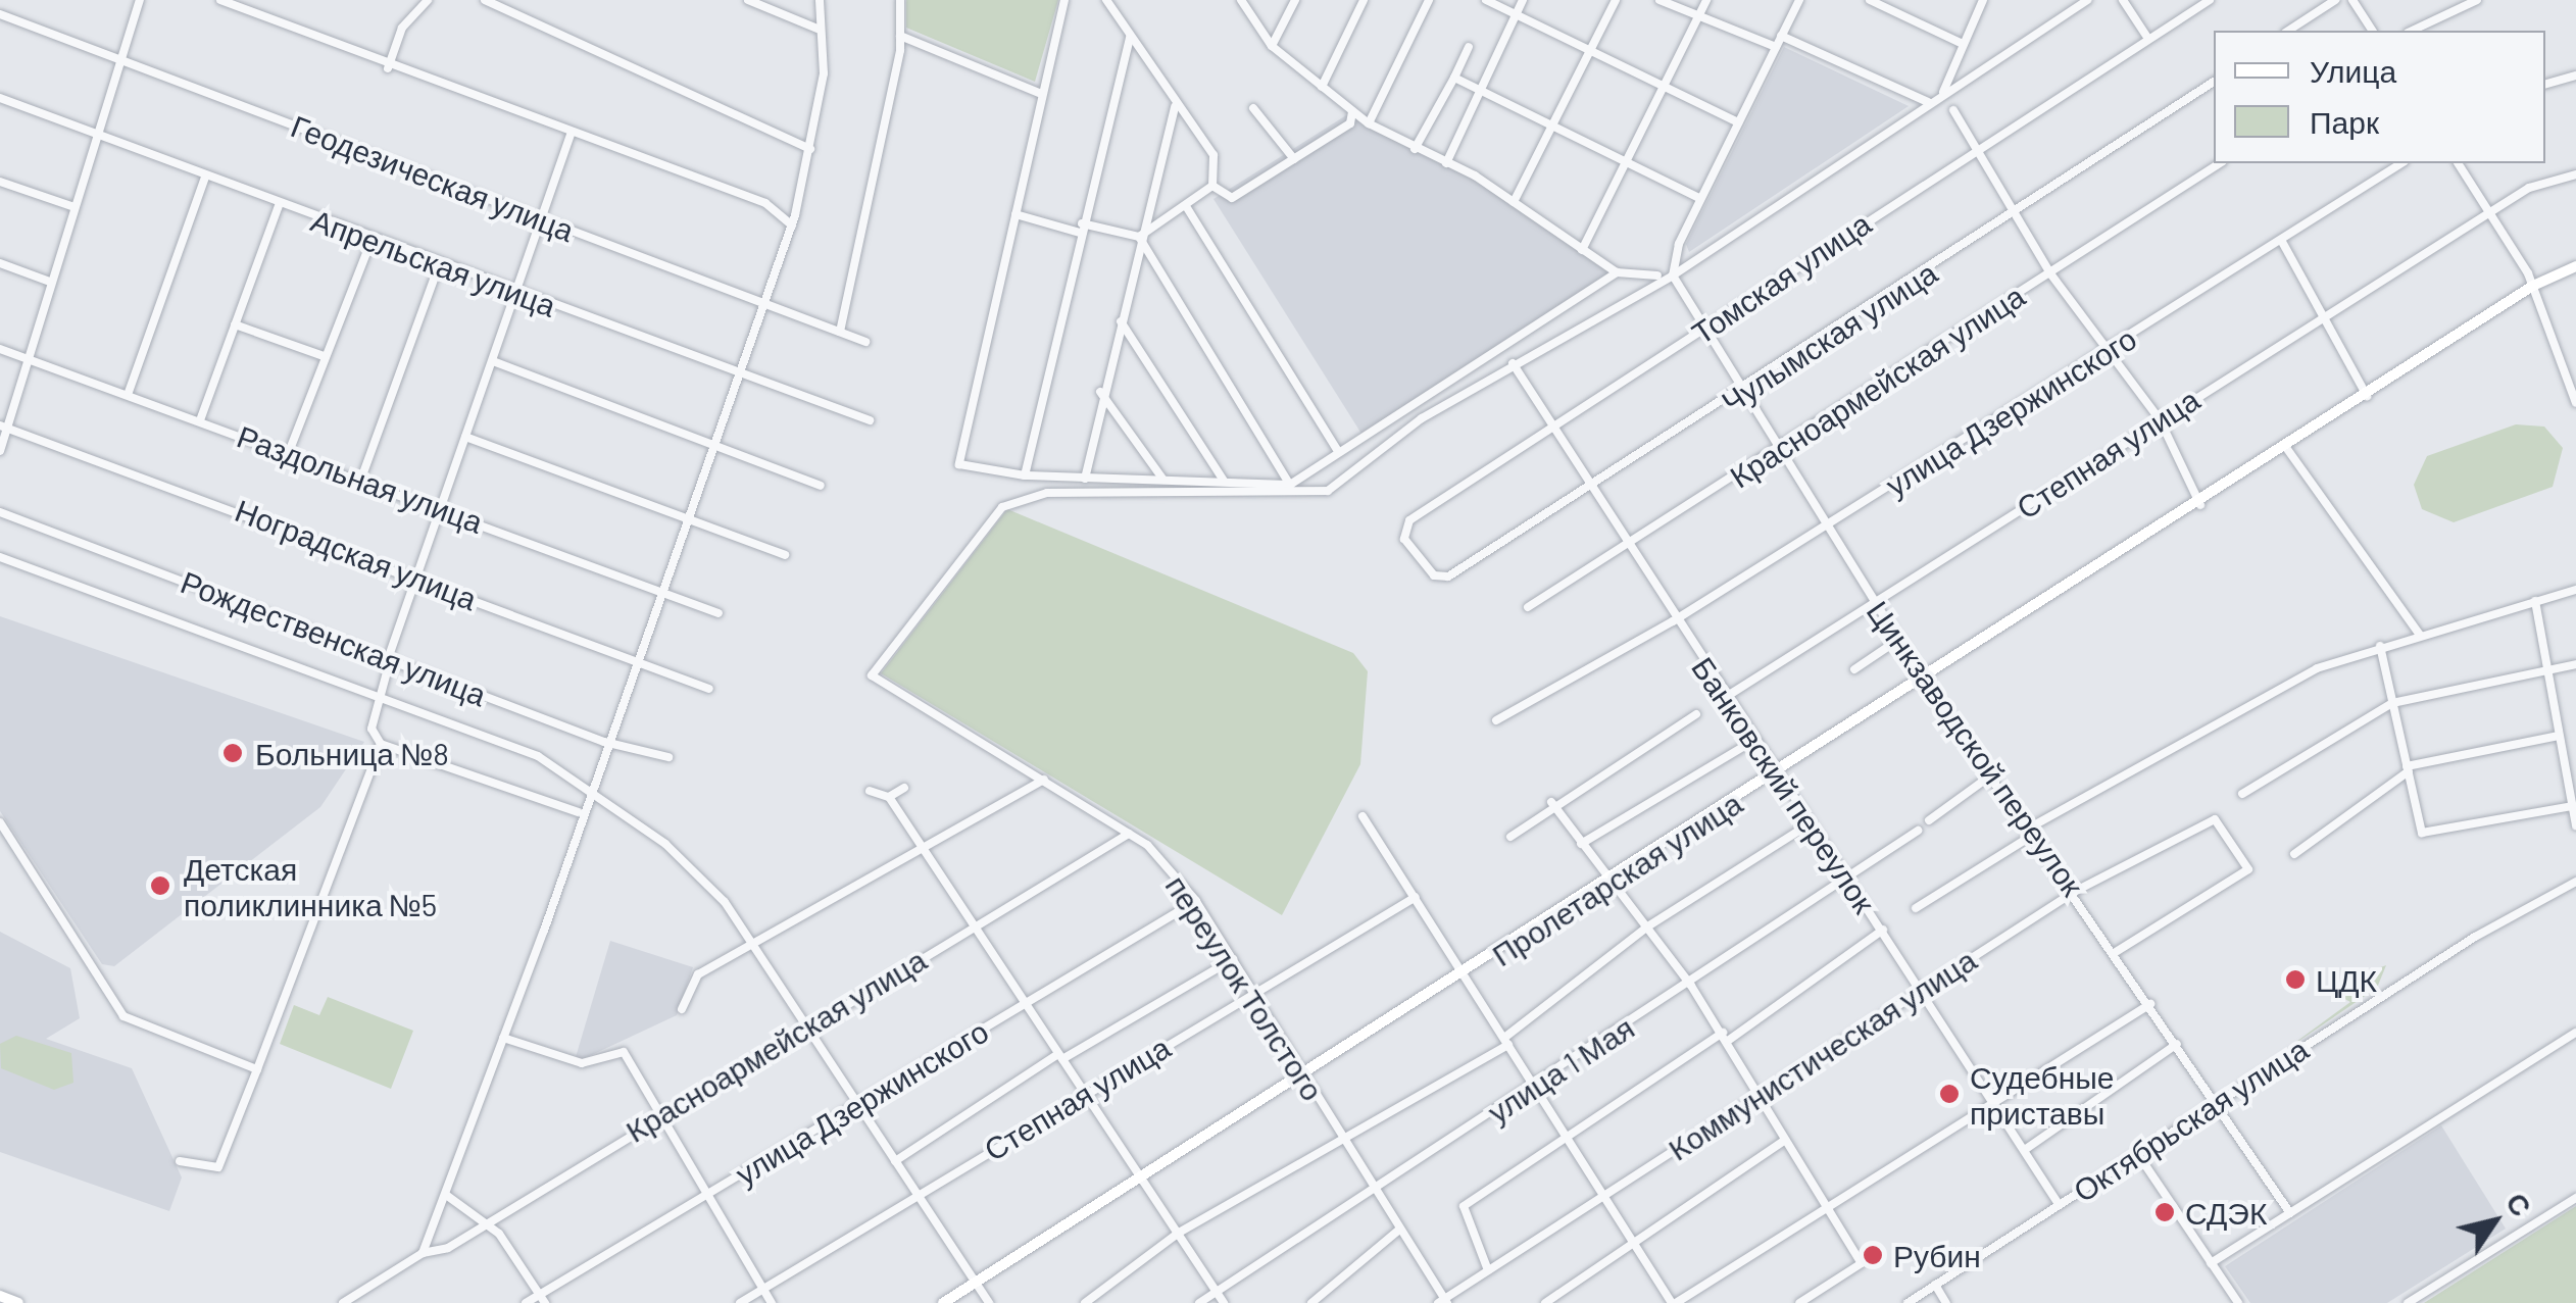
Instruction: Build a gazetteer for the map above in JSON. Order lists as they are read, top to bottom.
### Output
{
  "streets": {
    "main road": ["Пролетарская улица"],
    "street": [
      "Геодезическая улица",
      "Апрельская улица",
      "Томская улица",
      "Чулымская улица",
      "Красноармейская улица",
      "улица Дзержинского",
      "Степная улица",
      "Раздольная улица",
      "Ноградская улица",
      "Рождественская улица",
      "Цинкзаводской переулок",
      "Банковский переулок",
      "переулок Толстого",
      "Коммунистическая улица",
      "улица 1 Мая",
      "Октябрьская улица"
    ]
  },
  "crossings": [
    ["Томская улица", "Чулымская улица"],
    ["Томская улица", "Цинкзаводской переулок"],
    ["Томская улица", "Банковский переулок"],
    ["Чулымская улица", "Цинкзаводской переулок"],
    ["Чулымская улица", "Банковский переулок"],
    ["Красноармейская улица", "Цинкзаводской переулок"],
    ["Красноармейская улица", "Банковский переулок"],
    ["Красноармейская улица", "переулок Толстого"],
    ["улица Дзержинского", "Цинкзаводской переулок"],
    ["улица Дзержинского", "Банковский переулок"],
    ["улица Дзержинского", "переулок Толстого"],
    ["Степная улица", "Цинкзаводской переулок"],
    ["Степная улица", "Банковский переулок"],
    ["Степная улица", "переулок Толстого"],
    ["Цинкзаводской переулок", "Пролетарская улица"],
    ["Цинкзаводской переулок", "Коммунистическая улица"],
    ["Цинкзаводской переулок", "Октябрьская улица"],
    ["Банковский переулок", "Пролетарская улица"],
    ["Банковский переулок", "переулок Толстого"],
    ["Банковский переулок", "Коммунистическая улица"],
    ["Банковский переулок", "улица 1 Мая"],
    ["Банковский переулок", "Октябрьская улица"],
    ["Пролетарская улица", "переулок Толстого"],
    ["переулок Толстого", "Коммунистическая улица"],
    ["переулок Толстого", "улица 1 Мая"]
  ],
  "places": [
    "Больница №8",
    "Детская поликлинника №5",
    "ЦДК",
    "Судебные приставы",
    "СДЭК",
    "Рубин"
  ],
  "legend": ["Улица", "Парк"],
  "north": "top right"
}
